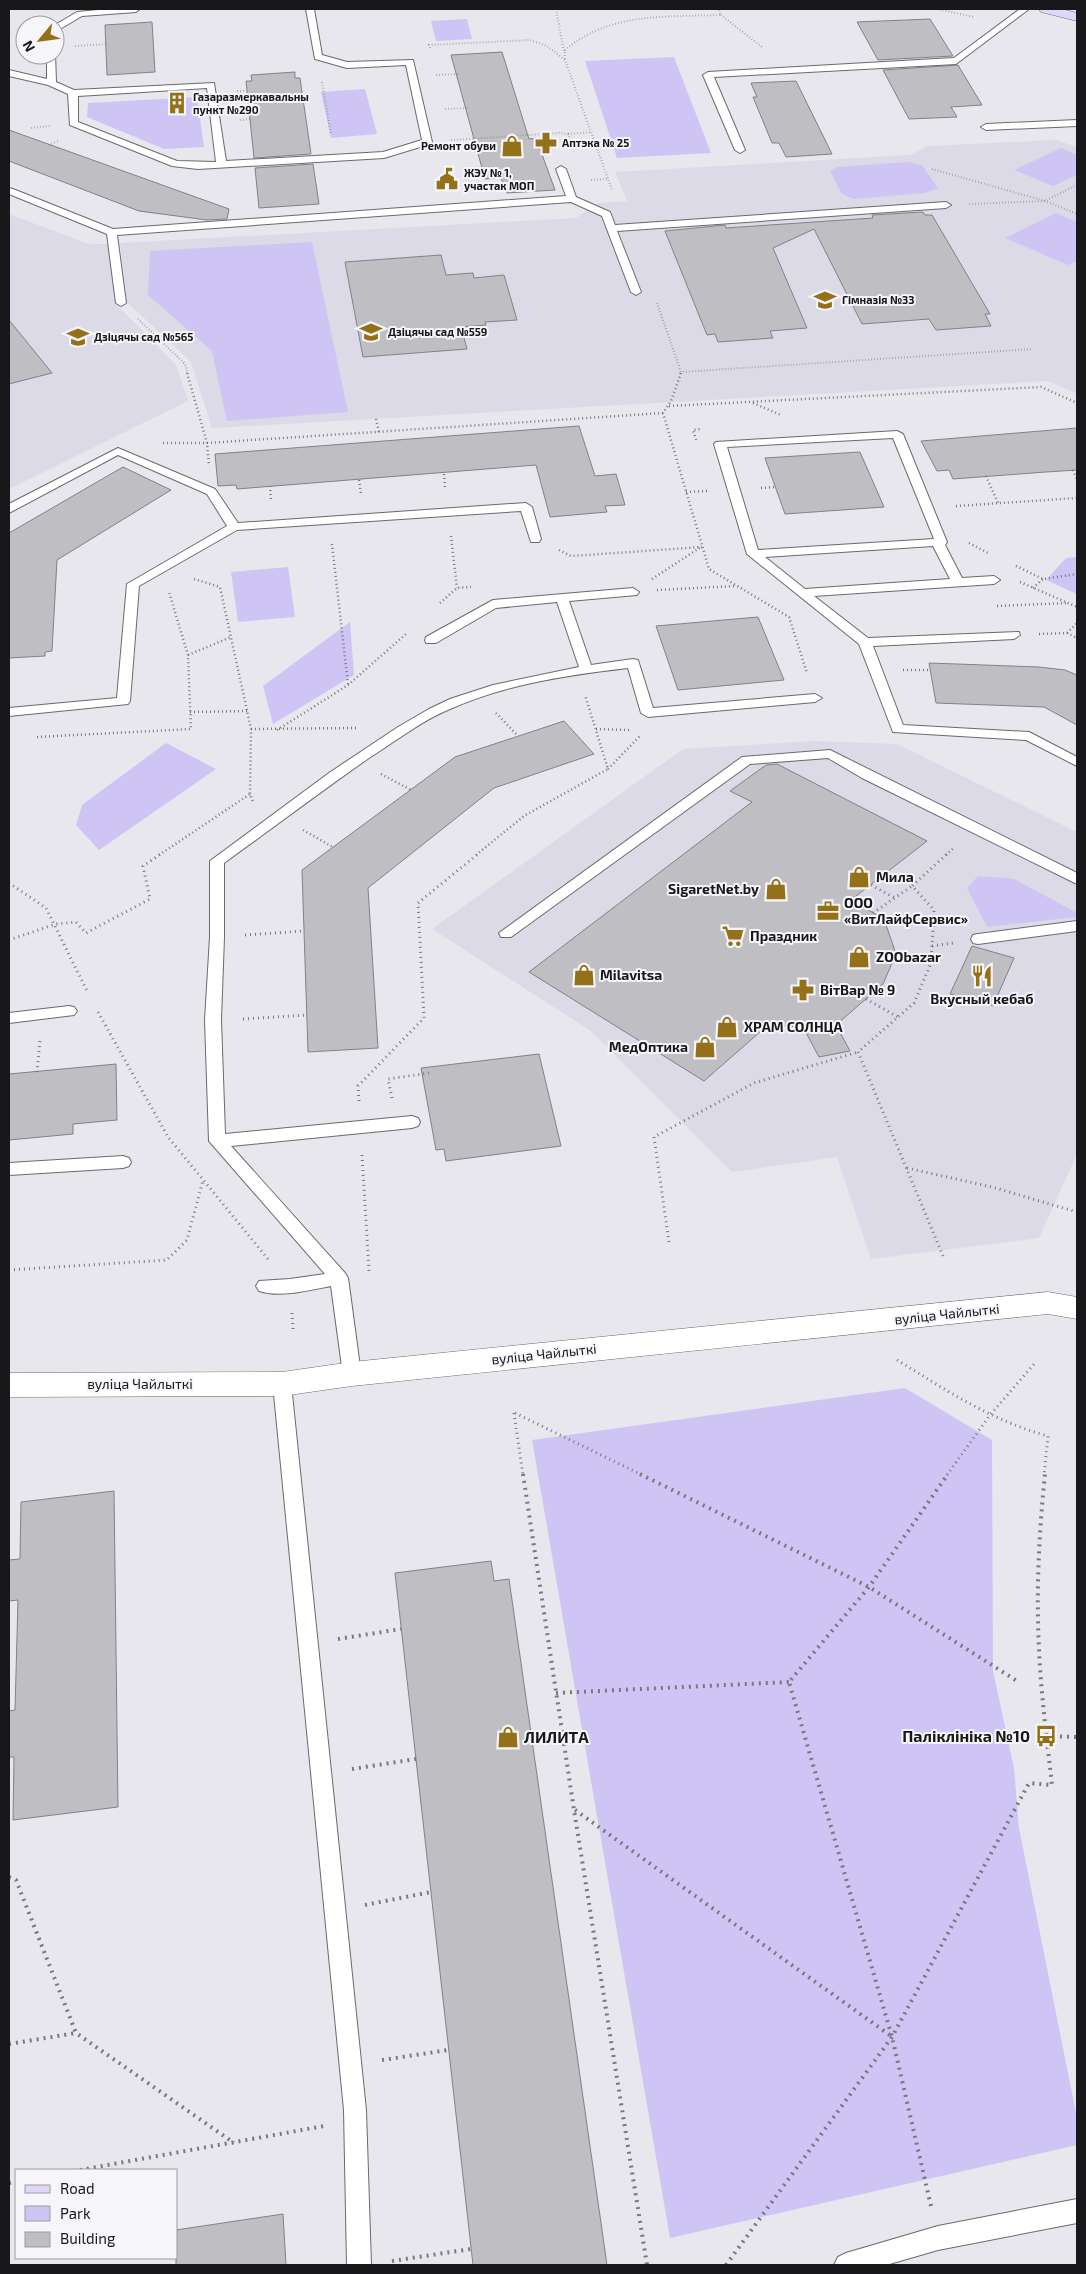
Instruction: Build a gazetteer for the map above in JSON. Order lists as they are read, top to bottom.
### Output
{
  "streets": {
    "street": ["вуліца Чайлыткі"]
  },
  "places": {
    "building": ["Газаразмеркавальны пункт №290"],
    "pharmacy": ["Аптэка № 25", "ВітВар № 9"],
    "shop": [
      "Ремонт обуви",
      "Мила",
      "SigaretNet.by",
      "ZOObazar",
      "Milavitsa",
      "ХРАМ СОЛНЦА",
      "МедОптика",
      "ЛИЛИТА"
    ],
    "public building": ["ЖЭУ № 1, участак МОП"],
    "school or university": ["Гімназія №33", "Дзіцячы сад №559", "Дзіцячы сад №565"],
    "office": ["ООО «ВитЛайфСервис»"],
    "supermarket": ["Праздник"],
    "restaurant": ["Вкусный кебаб"],
    "bus stop": ["Паліклініка №10"]
  },
  "legend": ["Road", "Park", "Building"],
  "north": "bottom left"
}
